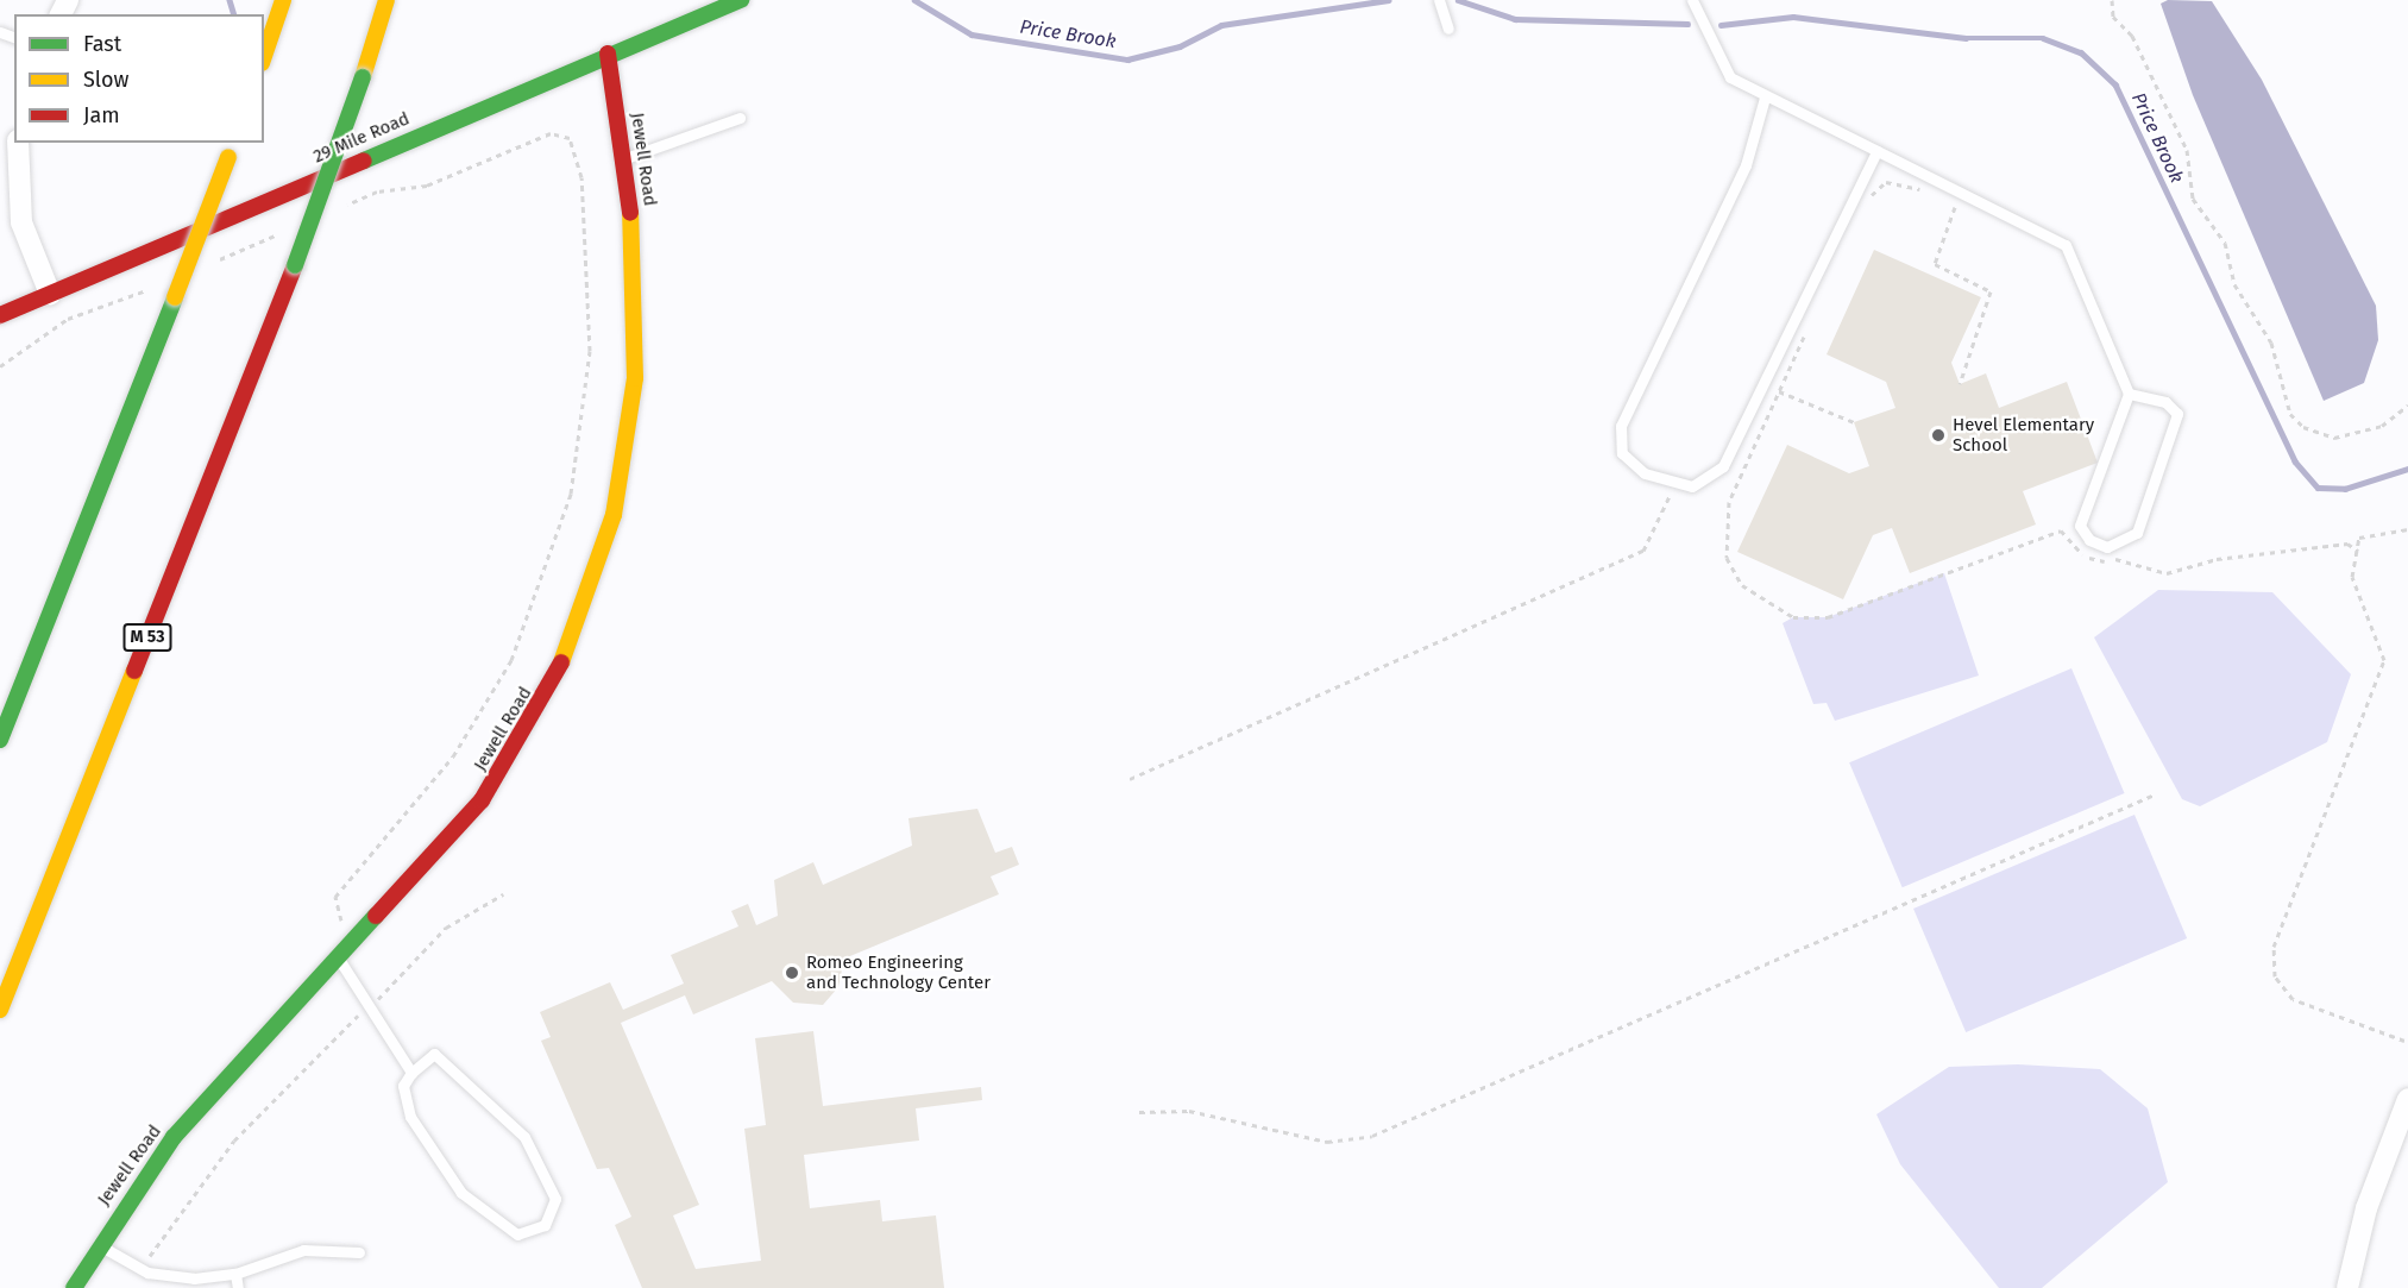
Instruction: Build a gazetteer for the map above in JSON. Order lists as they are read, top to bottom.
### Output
{
  "streets": {
    "main road": ["29 Mile Road", "Jewell Road", "M 53"]
  },
  "crossings": [
    ["29 Mile Road", "Jewell Road"]
  ],
  "water": ["Price Brook"],
  "places": ["Hevel Elementary School", "Romeo Engineering and Technology Center"],
  "legend": ["Fast", "Slow", "Jam"]
}
